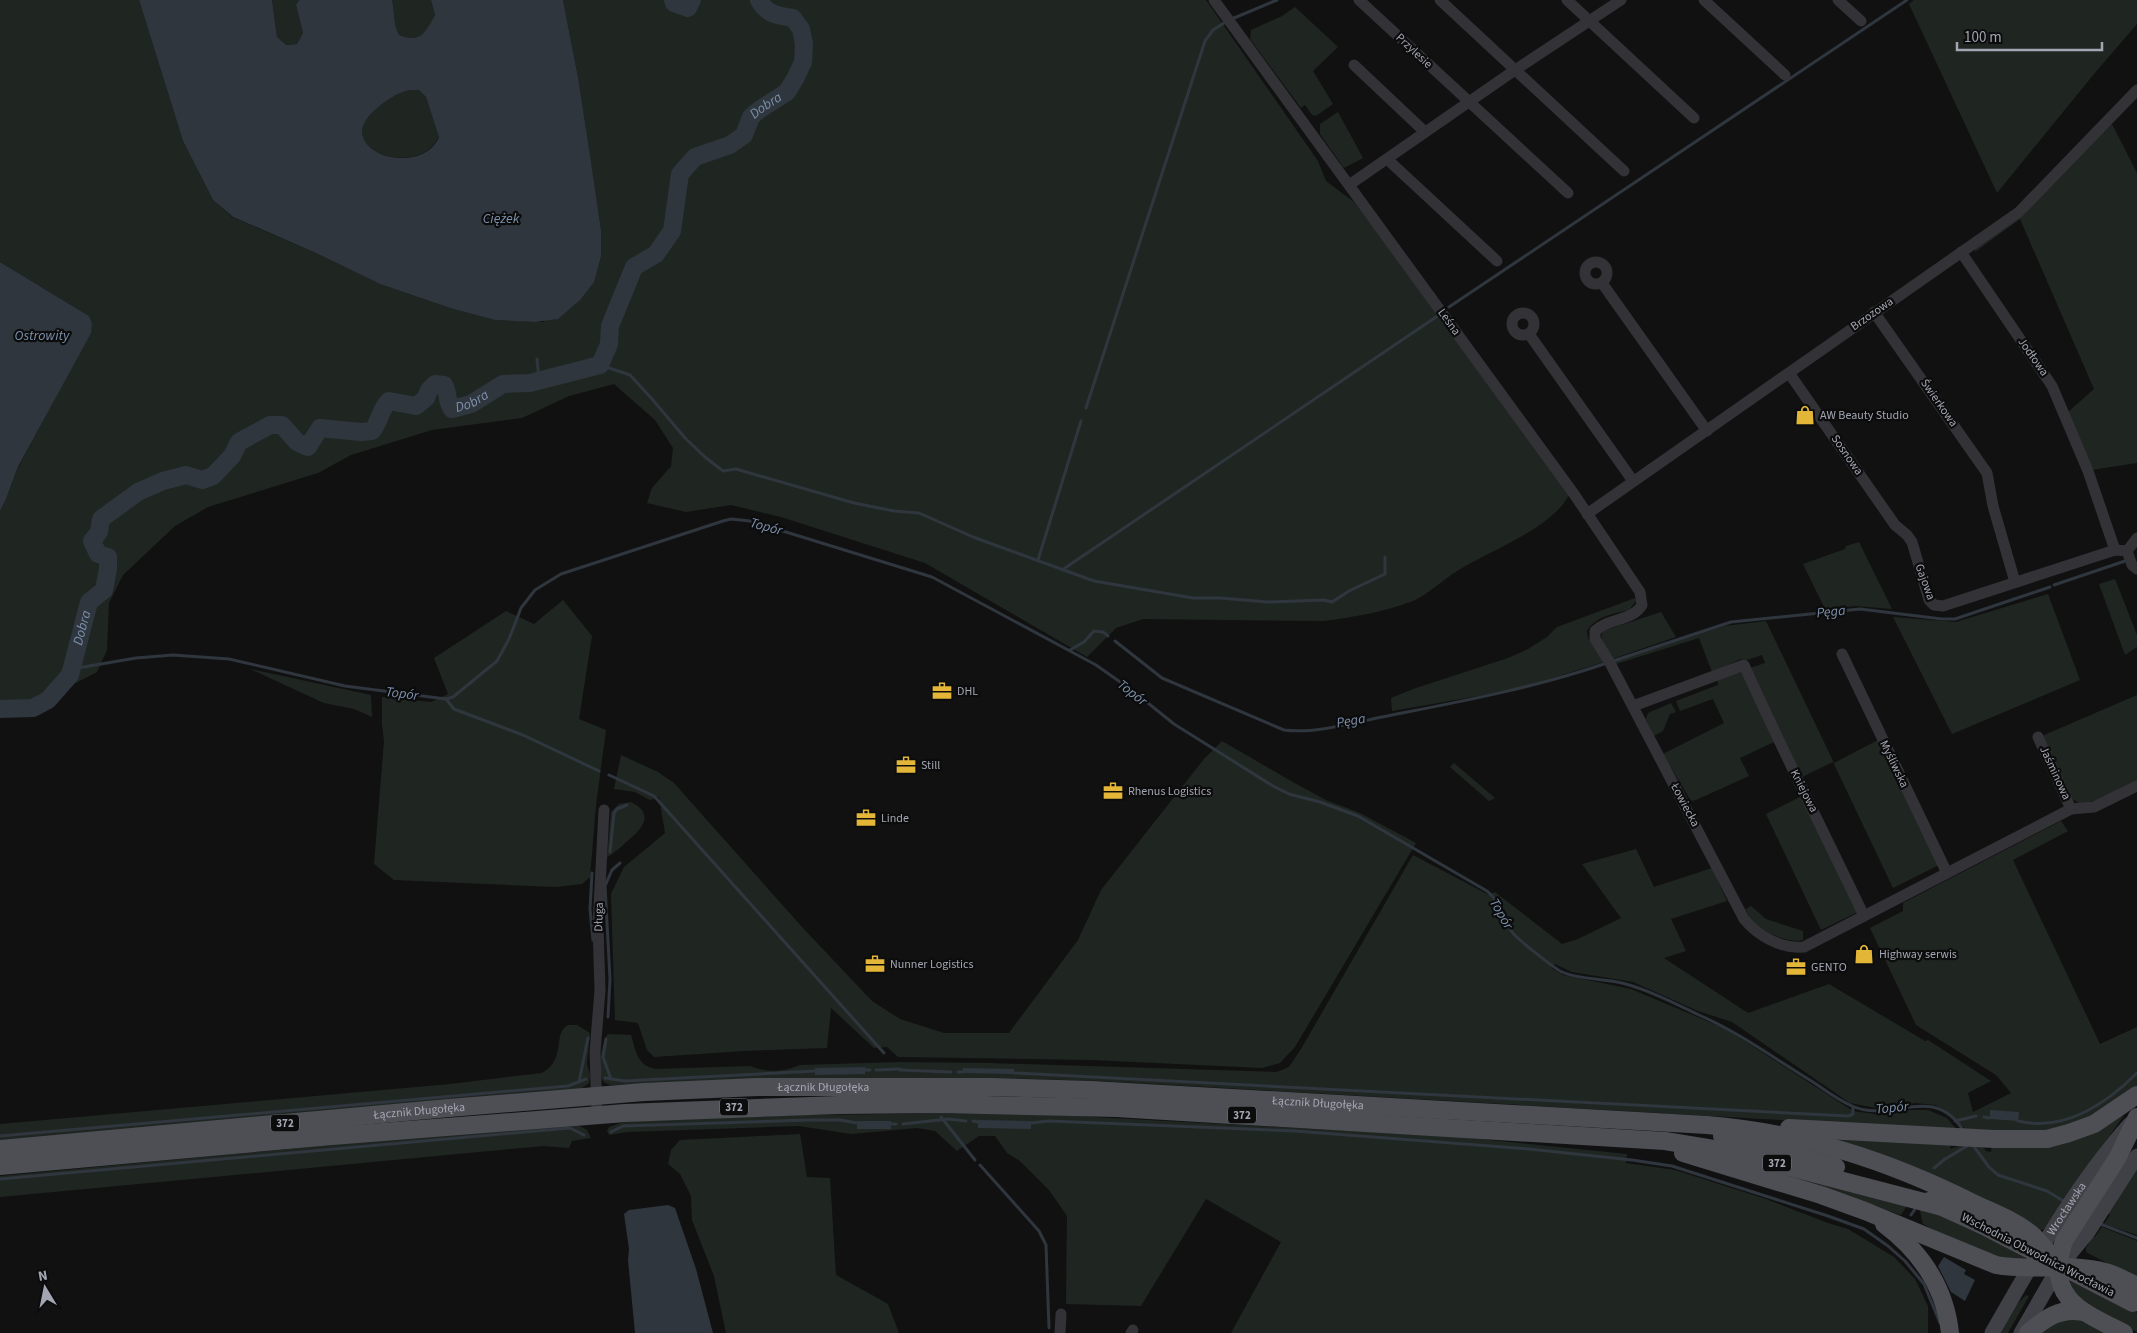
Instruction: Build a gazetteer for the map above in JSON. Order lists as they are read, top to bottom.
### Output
{
  "streets": {
    "main road": [
      "Łącznik Długołęka",
      "372",
      "Wrocławska",
      "Wschodnia Obwodnica Wrocławia"
    ],
    "street": [
      "Przylesie",
      "Brzozowa",
      "Leśna",
      "Jodłowa",
      "Świerkowa",
      "Sosnowa",
      "Gajowa",
      "Myśliwska",
      "Jaśminowa",
      "Kniejowa",
      "Łowiecka",
      "Długa"
    ]
  },
  "crossings": [
    ["Brzozowa", "Leśna"],
    ["Brzozowa", "Jodłowa"],
    ["Brzozowa", "Świerkowa"],
    ["Brzozowa", "Sosnowa"],
    ["Leśna", "Łowiecka"],
    ["Jodłowa", "Gajowa"],
    ["Świerkowa", "Gajowa"],
    ["Sosnowa", "Gajowa"],
    ["Kniejowa", "Łowiecka"],
    ["Długa", "Łącznik Długołęka"],
    ["Łącznik Długołęka", "Wschodnia Obwodnica Wrocławia"]
  ],
  "water": [
    "Dobra",
    "Ciężek",
    "Ostrowity",
    "Topór",
    "Pęga"
  ],
  "places": {
    "shop": ["AW Beauty Studio", "Highway serwis"],
    "office": [
      "DHL",
      "Still",
      "Rhenus Logistics",
      "Linde",
      "Nunner Logistics",
      "GENTO"
    ]
  },
  "scale_bar": "100 m",
  "north": "top"
}
